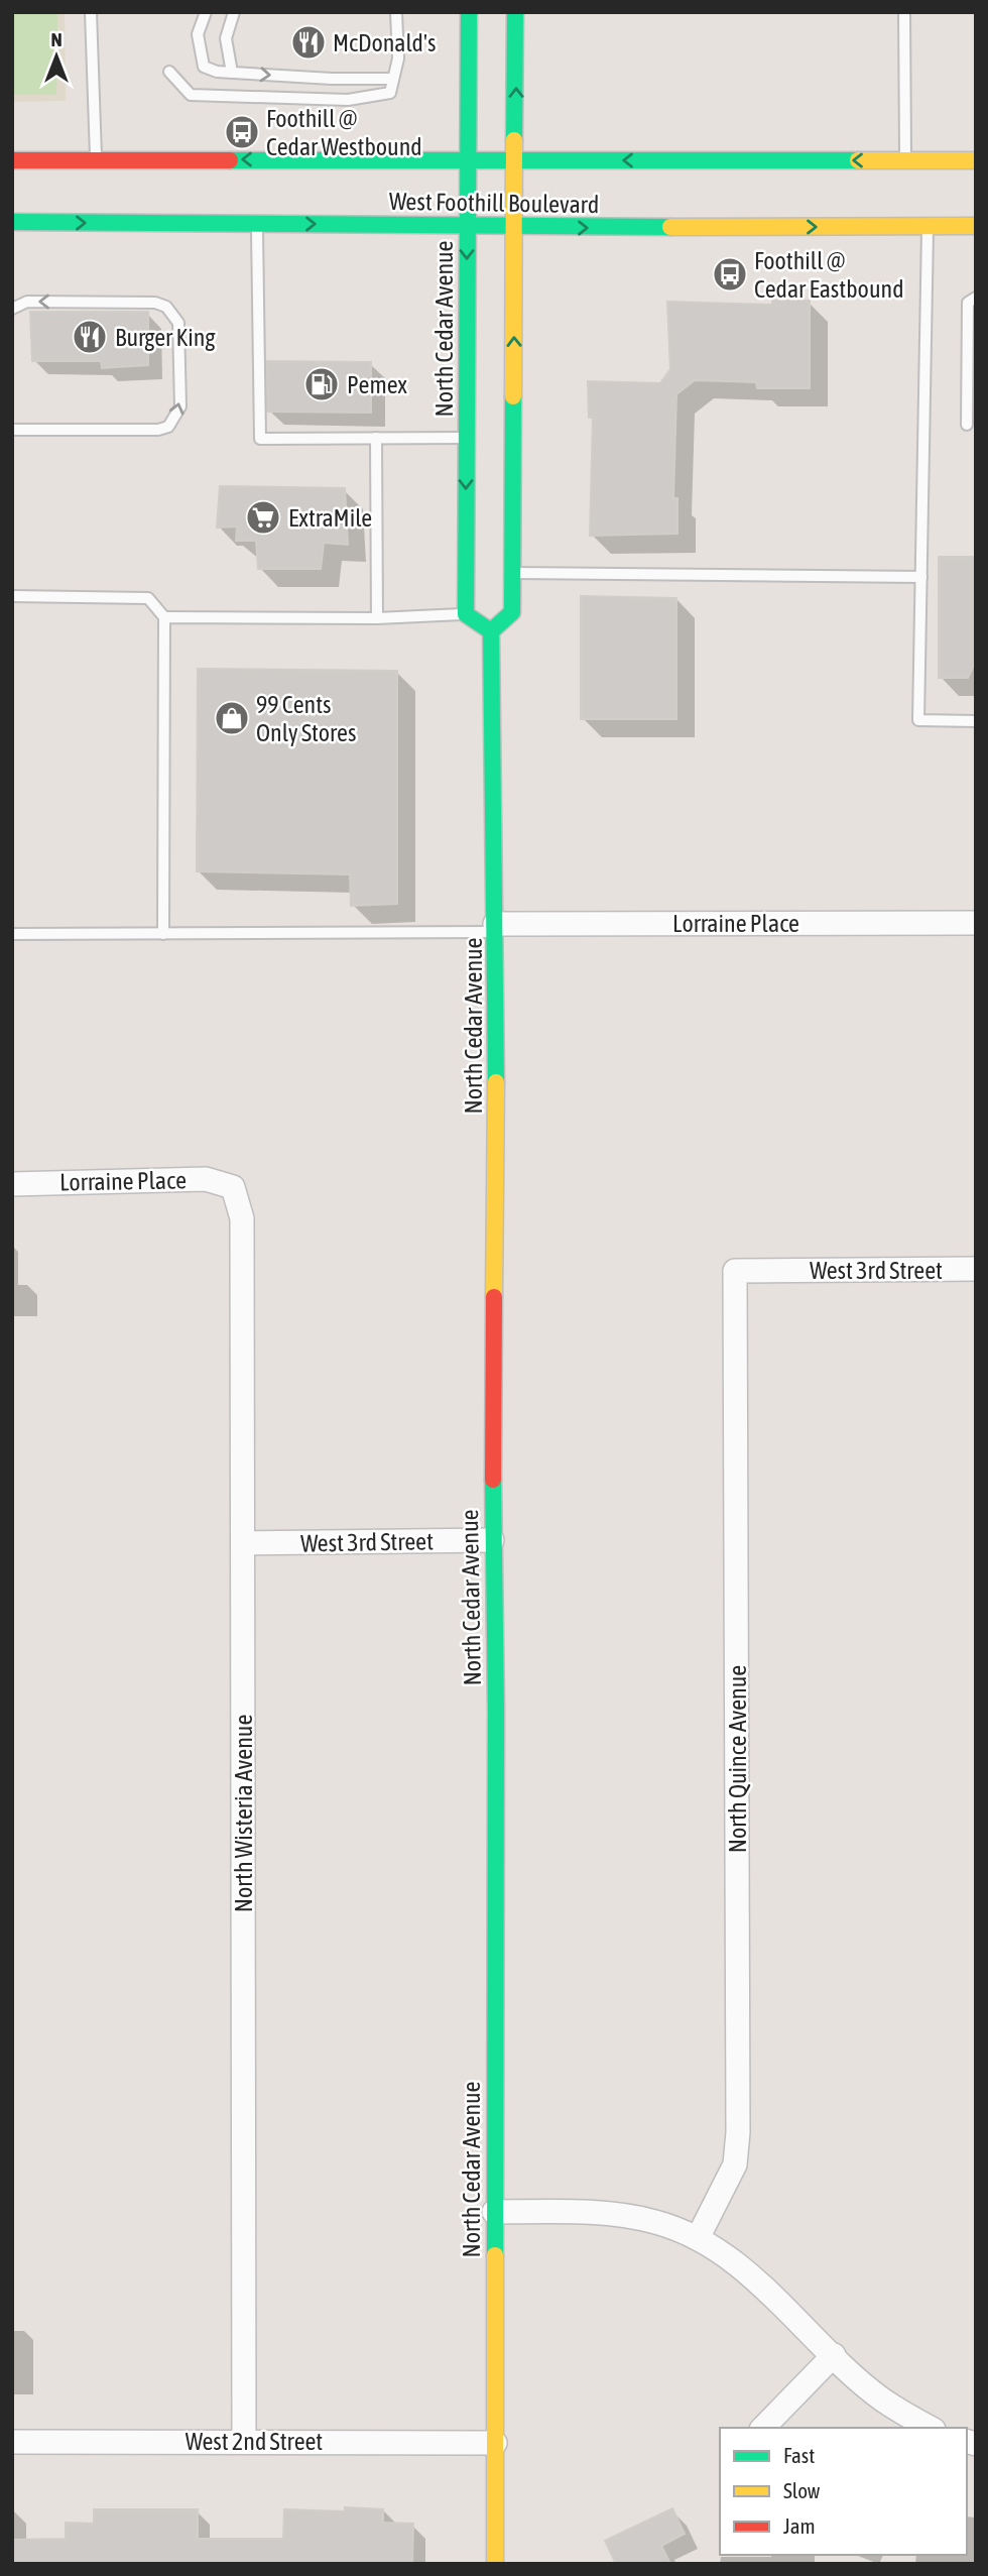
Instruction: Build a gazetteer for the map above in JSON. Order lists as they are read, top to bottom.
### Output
{
  "streets": {
    "main road": ["West Foothill Boulevard", "North Cedar Avenue"],
    "street": [
      "Lorraine Place",
      "West 3rd Street",
      "North Quince Avenue",
      "North Wisteria Avenue",
      "West 2nd Street"
    ]
  },
  "crossings": [
    ["West Foothill Boulevard", "North Cedar Avenue"],
    ["North Cedar Avenue", "Lorraine Place"],
    ["North Cedar Avenue", "West 3rd Street"],
    ["North Cedar Avenue", "West 2nd Street"],
    ["Lorraine Place", "North Wisteria Avenue"],
    ["West 3rd Street", "North Quince Avenue"],
    ["West 3rd Street", "North Wisteria Avenue"],
    ["North Wisteria Avenue", "West 2nd Street"]
  ],
  "places": {
    "restaurant": ["McDonald's", "Burger King"],
    "bus stop": ["Foothill @ Cedar Westbound", "Foothill @ Cedar Eastbound"],
    "fuel station": ["Pemex"],
    "supermarket": ["ExtraMile"],
    "shop": ["99 Cents Only Stores"]
  },
  "legend": ["Fast", "Slow", "Jam"],
  "north": "top"
}
